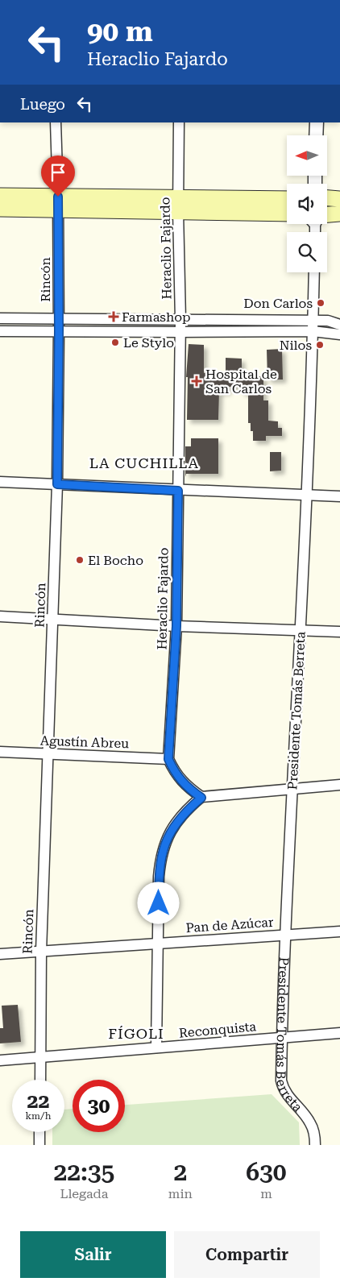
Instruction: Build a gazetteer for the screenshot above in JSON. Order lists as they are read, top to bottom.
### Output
{
  "streets": {
    "street": [
      "Heraclio Fajardo",
      "Rincón",
      "Presidente Tomás Berreta",
      "Agustín Abreu",
      "Pan de Azúcar",
      "Reconquista"
    ]
  },
  "crossings": [
    ["Heraclio Fajardo", "Agustín Abreu"],
    ["Rincón", "Agustín Abreu"],
    ["Rincón", "Pan de Azúcar"],
    ["Rincón", "Reconquista"],
    ["Presidente Tomás Berreta", "Pan de Azúcar"],
    ["Presidente Tomás Berreta", "Reconquista"]
  ],
  "districts": ["LA CUCHILLA", "FÍGOLI"],
  "places": {
    "other": [
      "Don Carlos",
      "Le Stylo",
      "Nilos",
      "El Bocho"
    ],
    "health": ["Farmashop", "Hospital de San Carlos"]
  },
  "north": "left",
  "page": {
    "turn": ["90 m", "Heraclio Fajardo"],
    "then": "Luego",
    "speed": "22 km/h",
    "limit": "30",
    "eta": [
      "22:35",
      "Llegada",
      "2",
      "min",
      "630",
      "m"
    ],
    "buttons": ["Salir", "Compartir"]
  }
}
